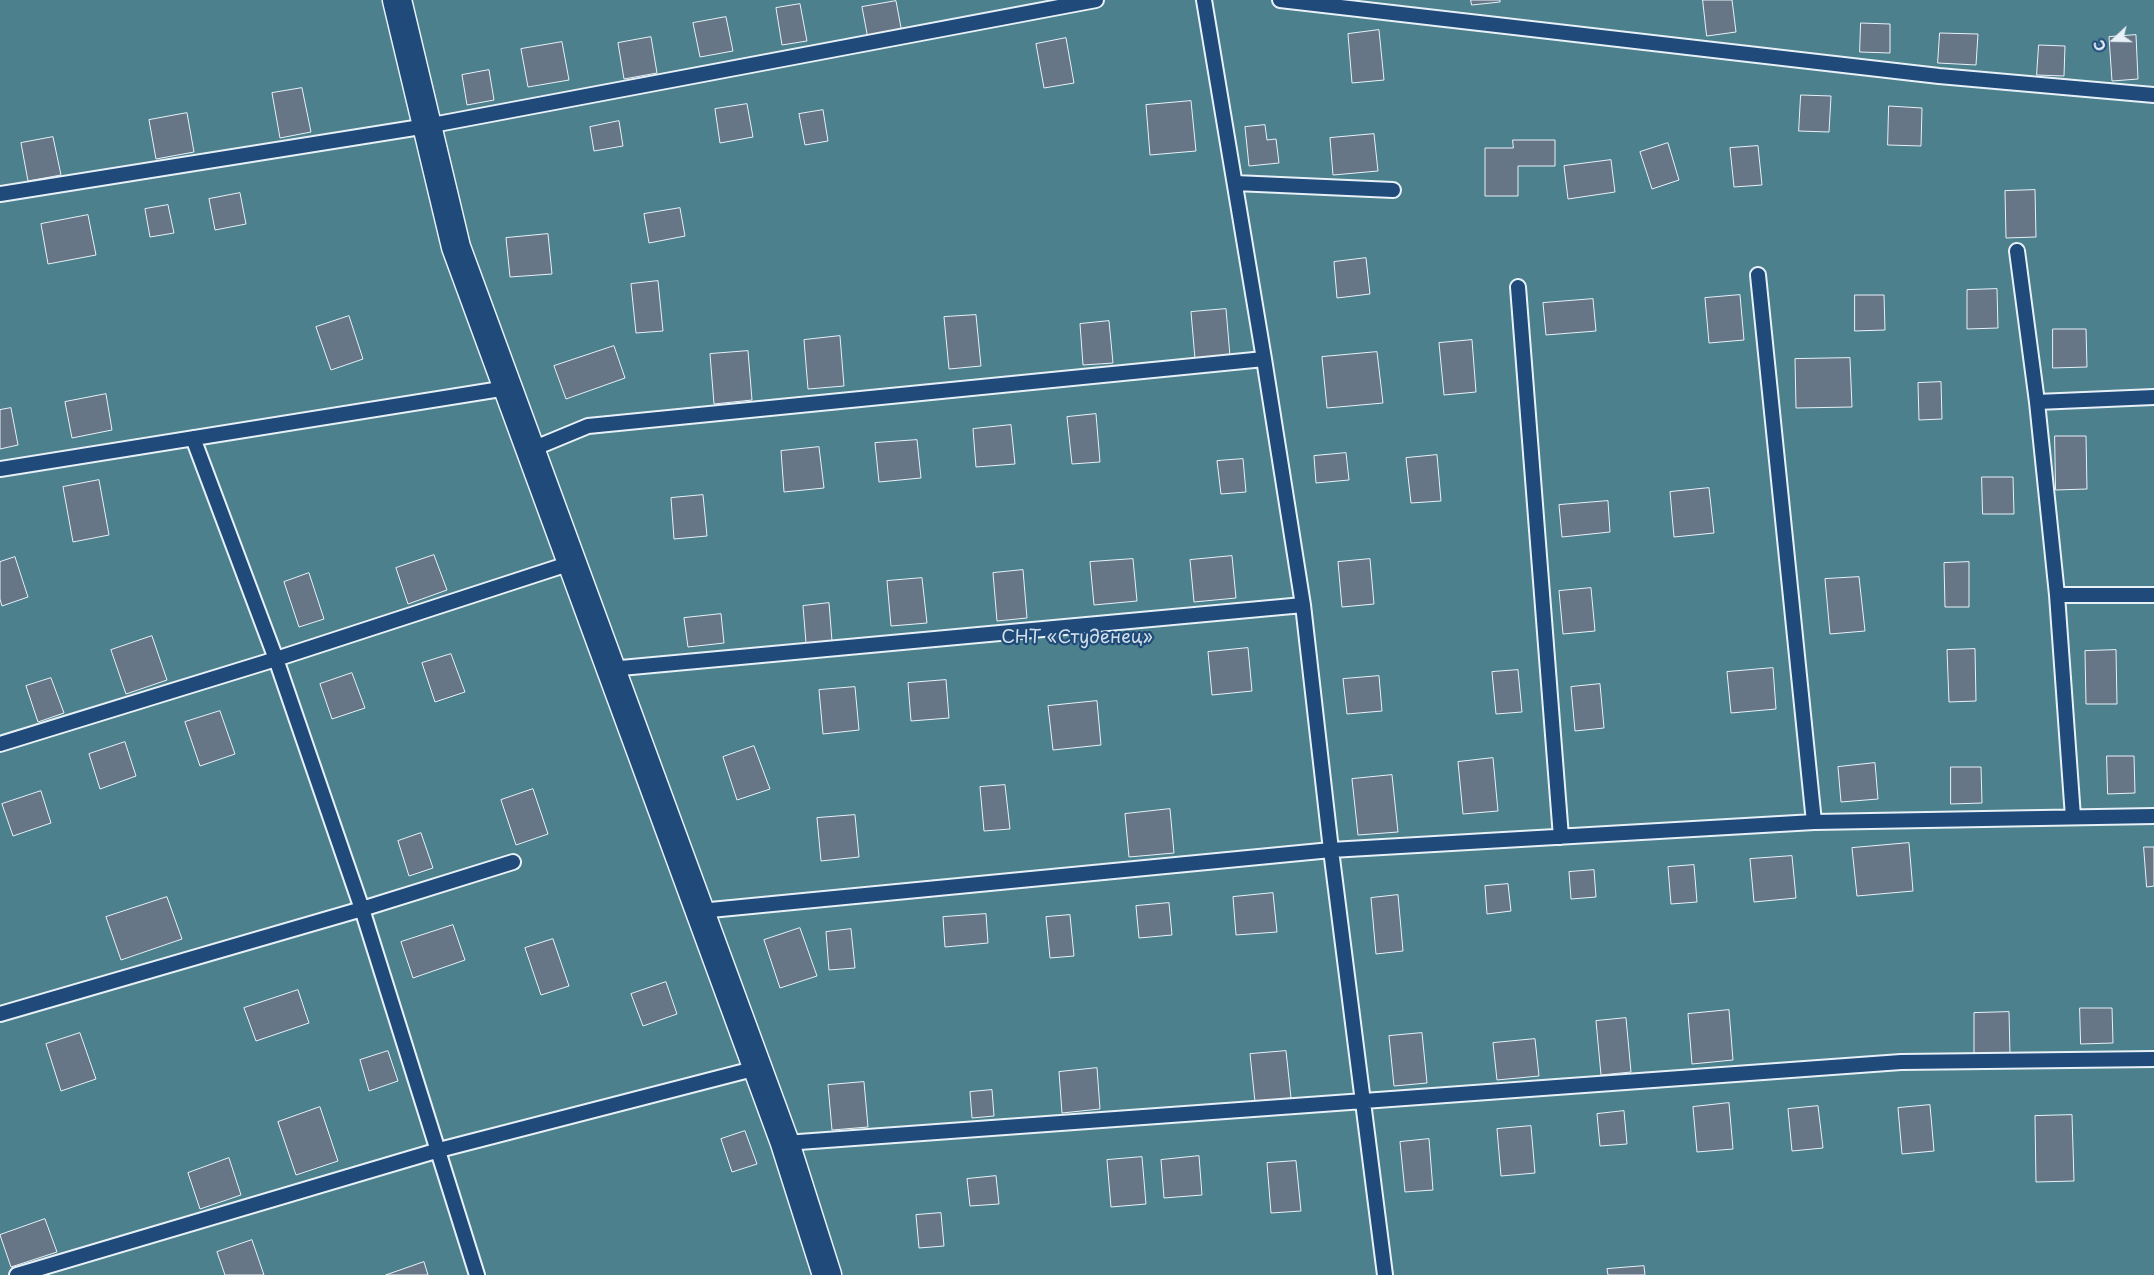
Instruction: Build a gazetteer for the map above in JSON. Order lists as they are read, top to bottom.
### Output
{
  "parks": ["СНТ «Студенец»"],
  "north": "left"
}
